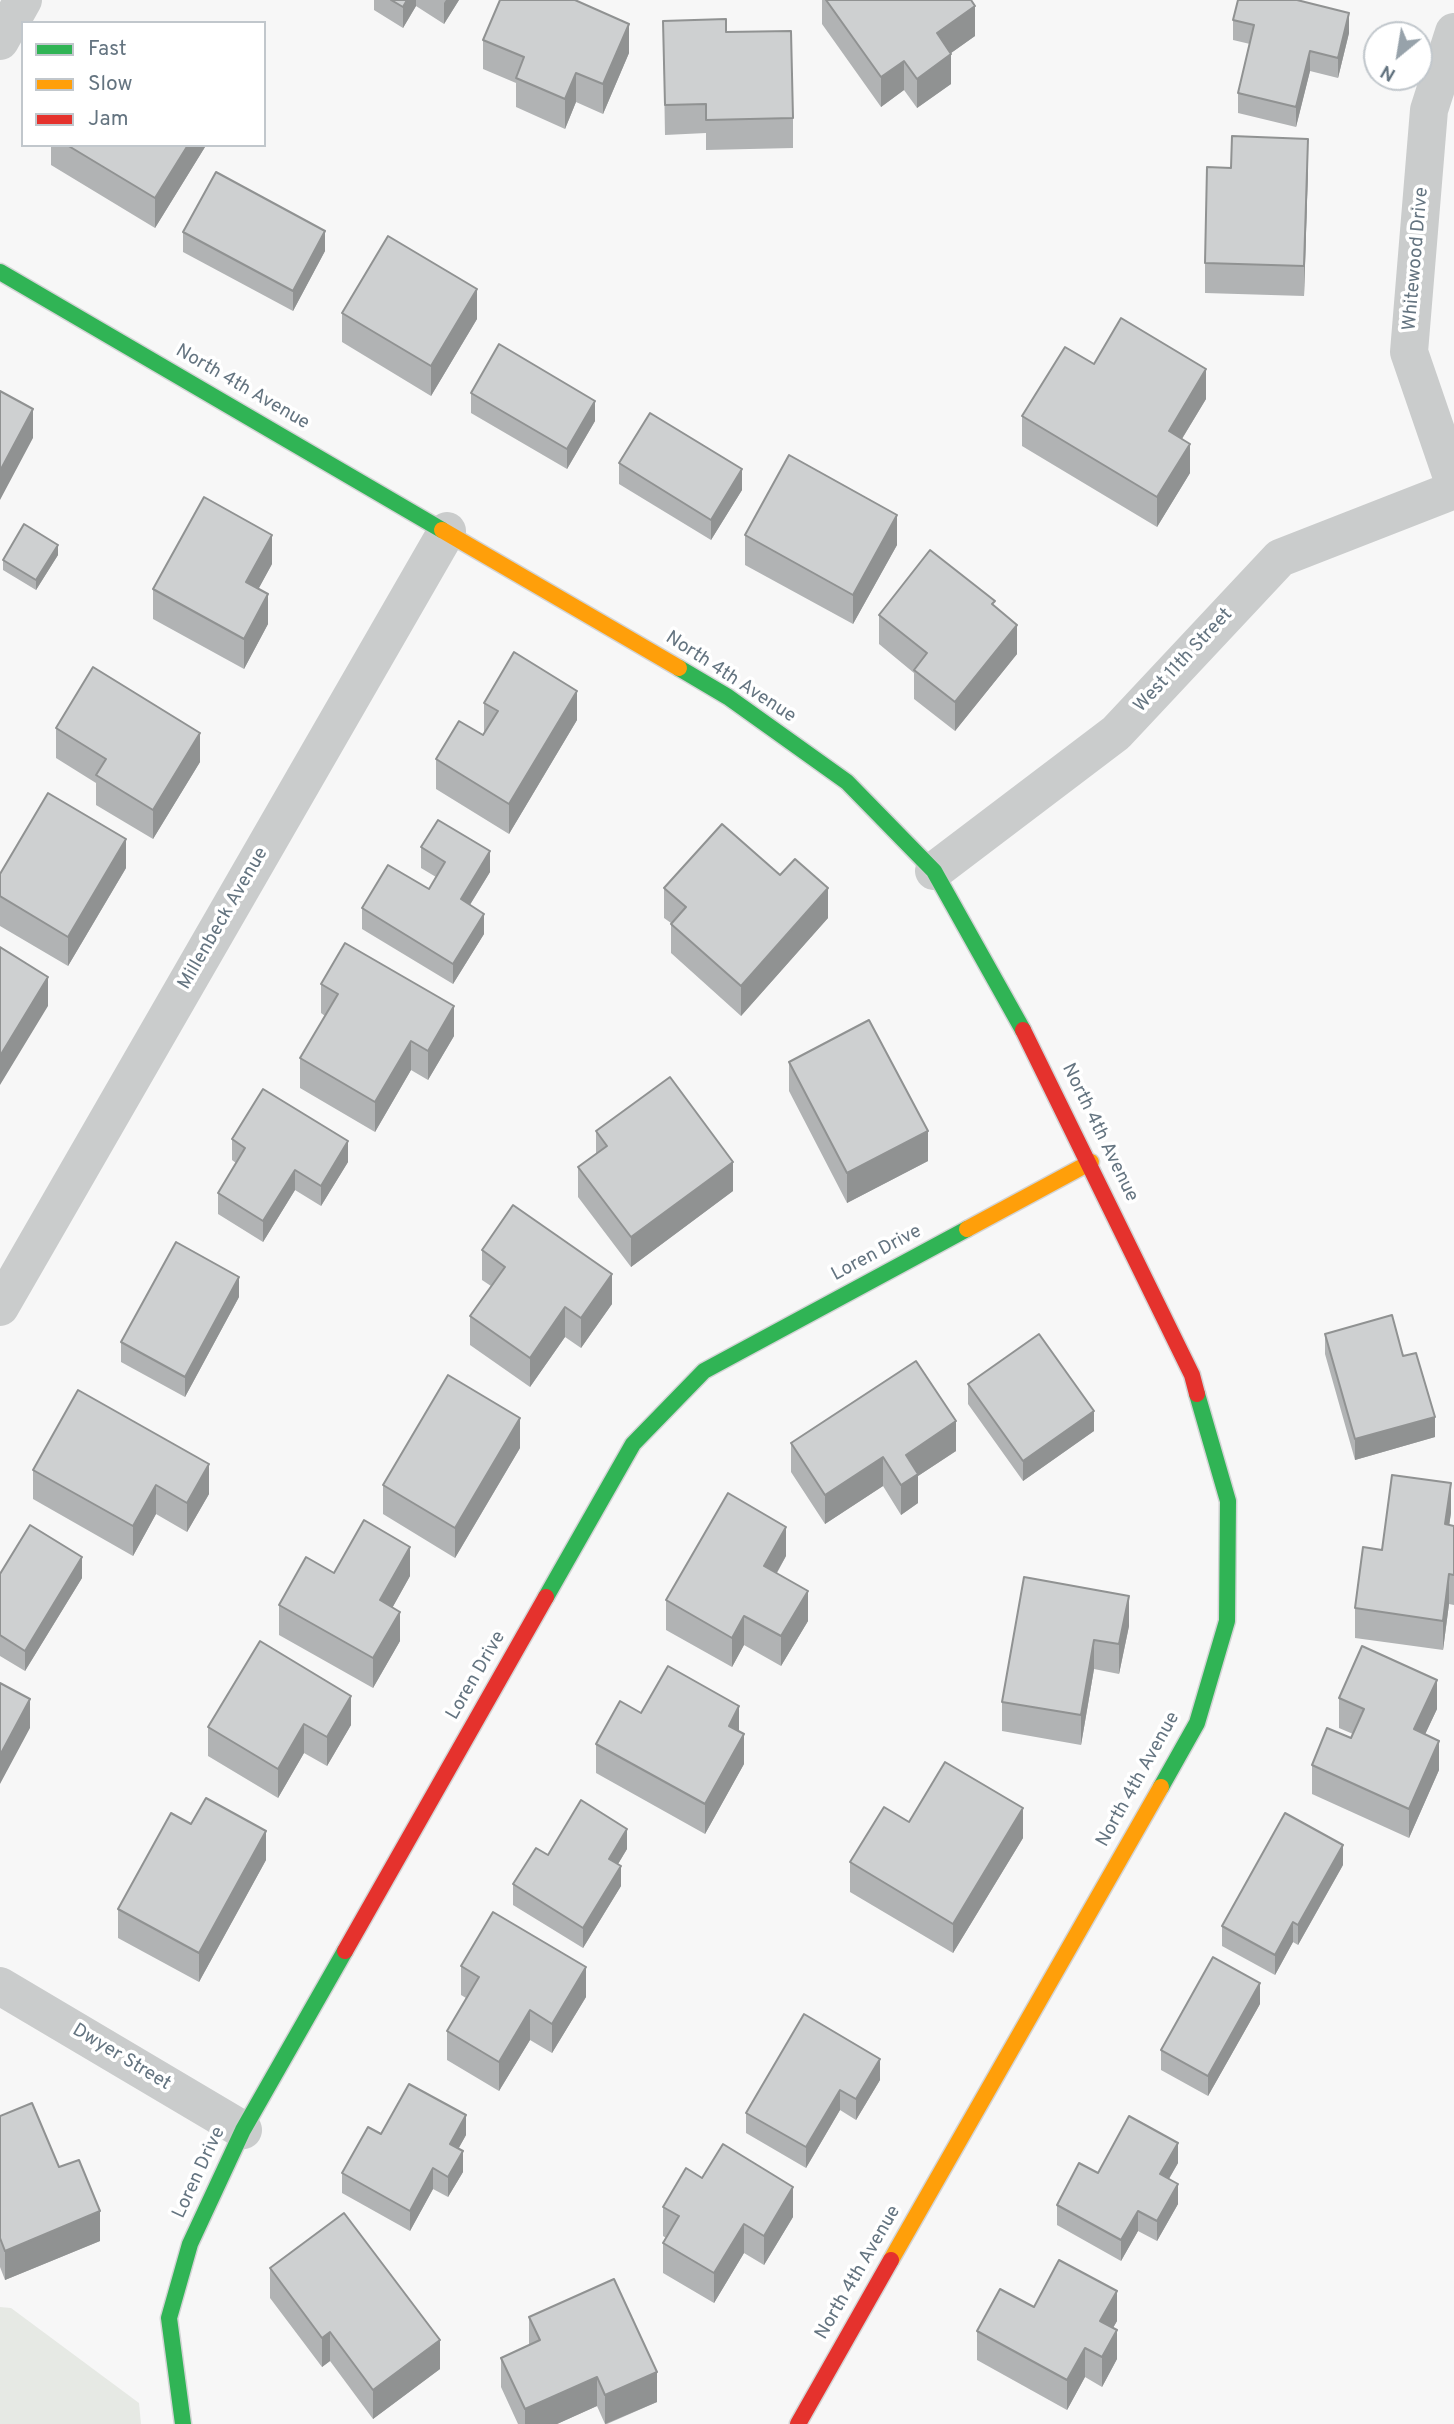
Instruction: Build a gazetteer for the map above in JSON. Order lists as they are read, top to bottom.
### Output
{
  "streets": {
    "street": [
      "Whitewood Drive",
      "North 4th Avenue",
      "West 11th Street",
      "Millenbeck Avenue",
      "Loren Drive",
      "Dwyer Street"
    ]
  },
  "crossings": [
    ["North 4th Avenue", "West 11th Street"],
    ["North 4th Avenue", "Millenbeck Avenue"],
    ["North 4th Avenue", "Loren Drive"],
    ["Loren Drive", "Dwyer Street"]
  ],
  "legend": ["Fast", "Slow", "Jam"],
  "north": "bottom left"
}
